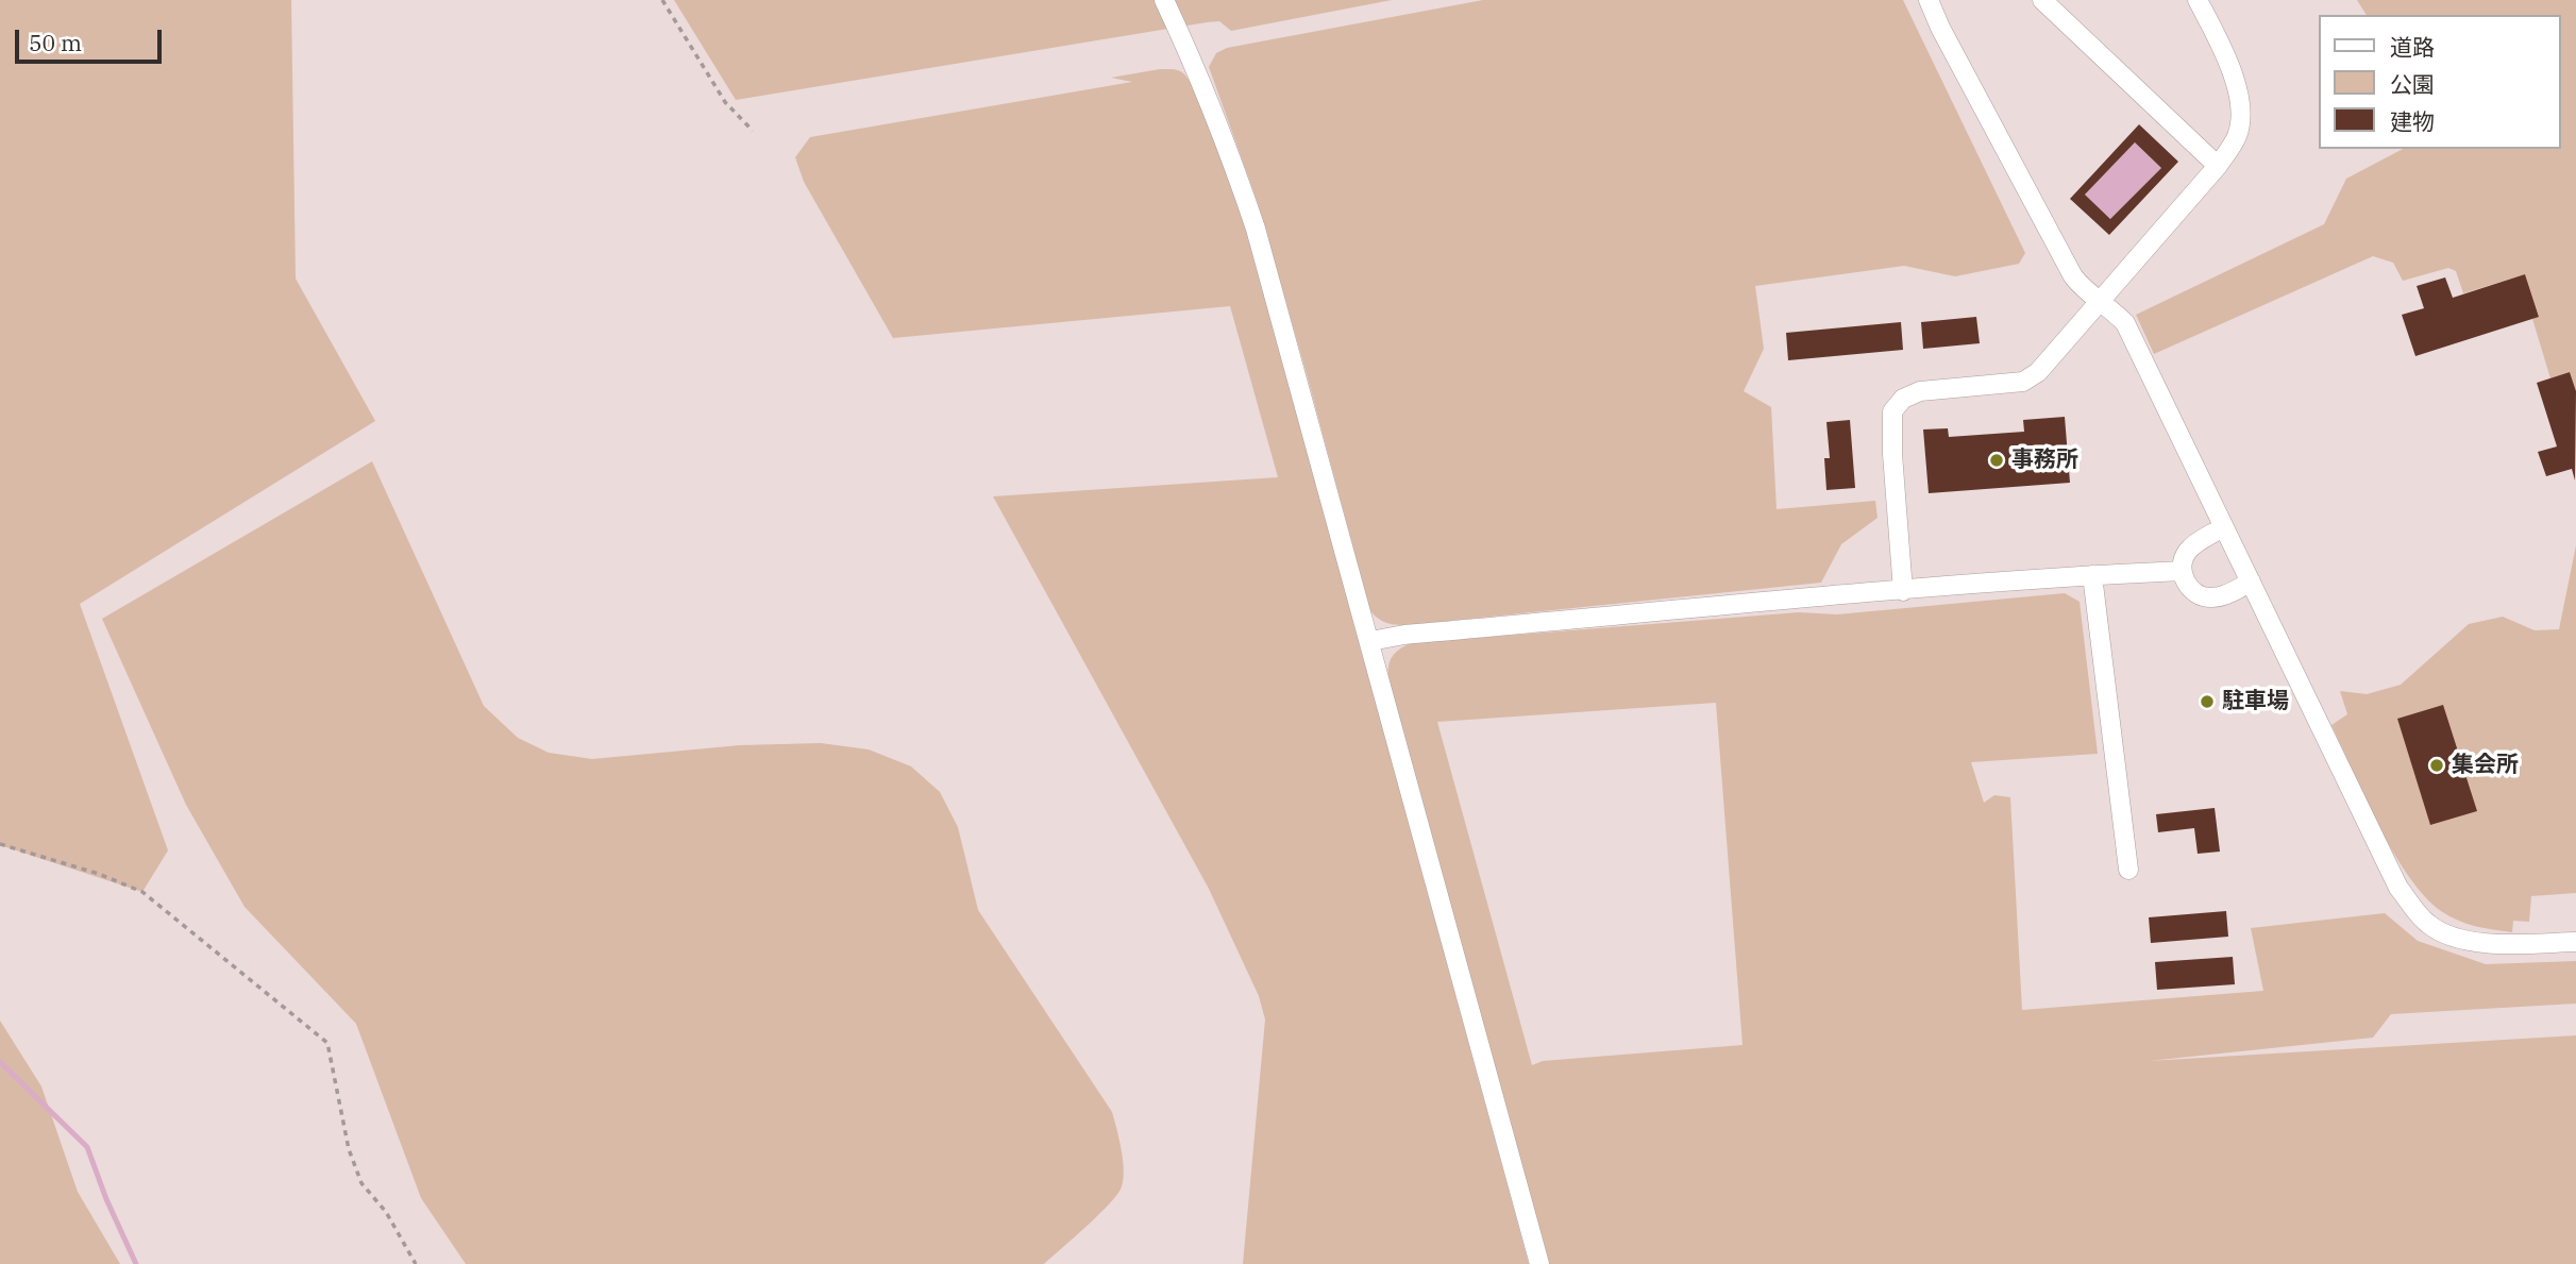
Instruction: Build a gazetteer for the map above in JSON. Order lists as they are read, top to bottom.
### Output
{
  "places": ["事務所", "駐車場", "集会所"],
  "legend": ["道路", "公園", "建物"],
  "scale_bar": "50 m"
}
